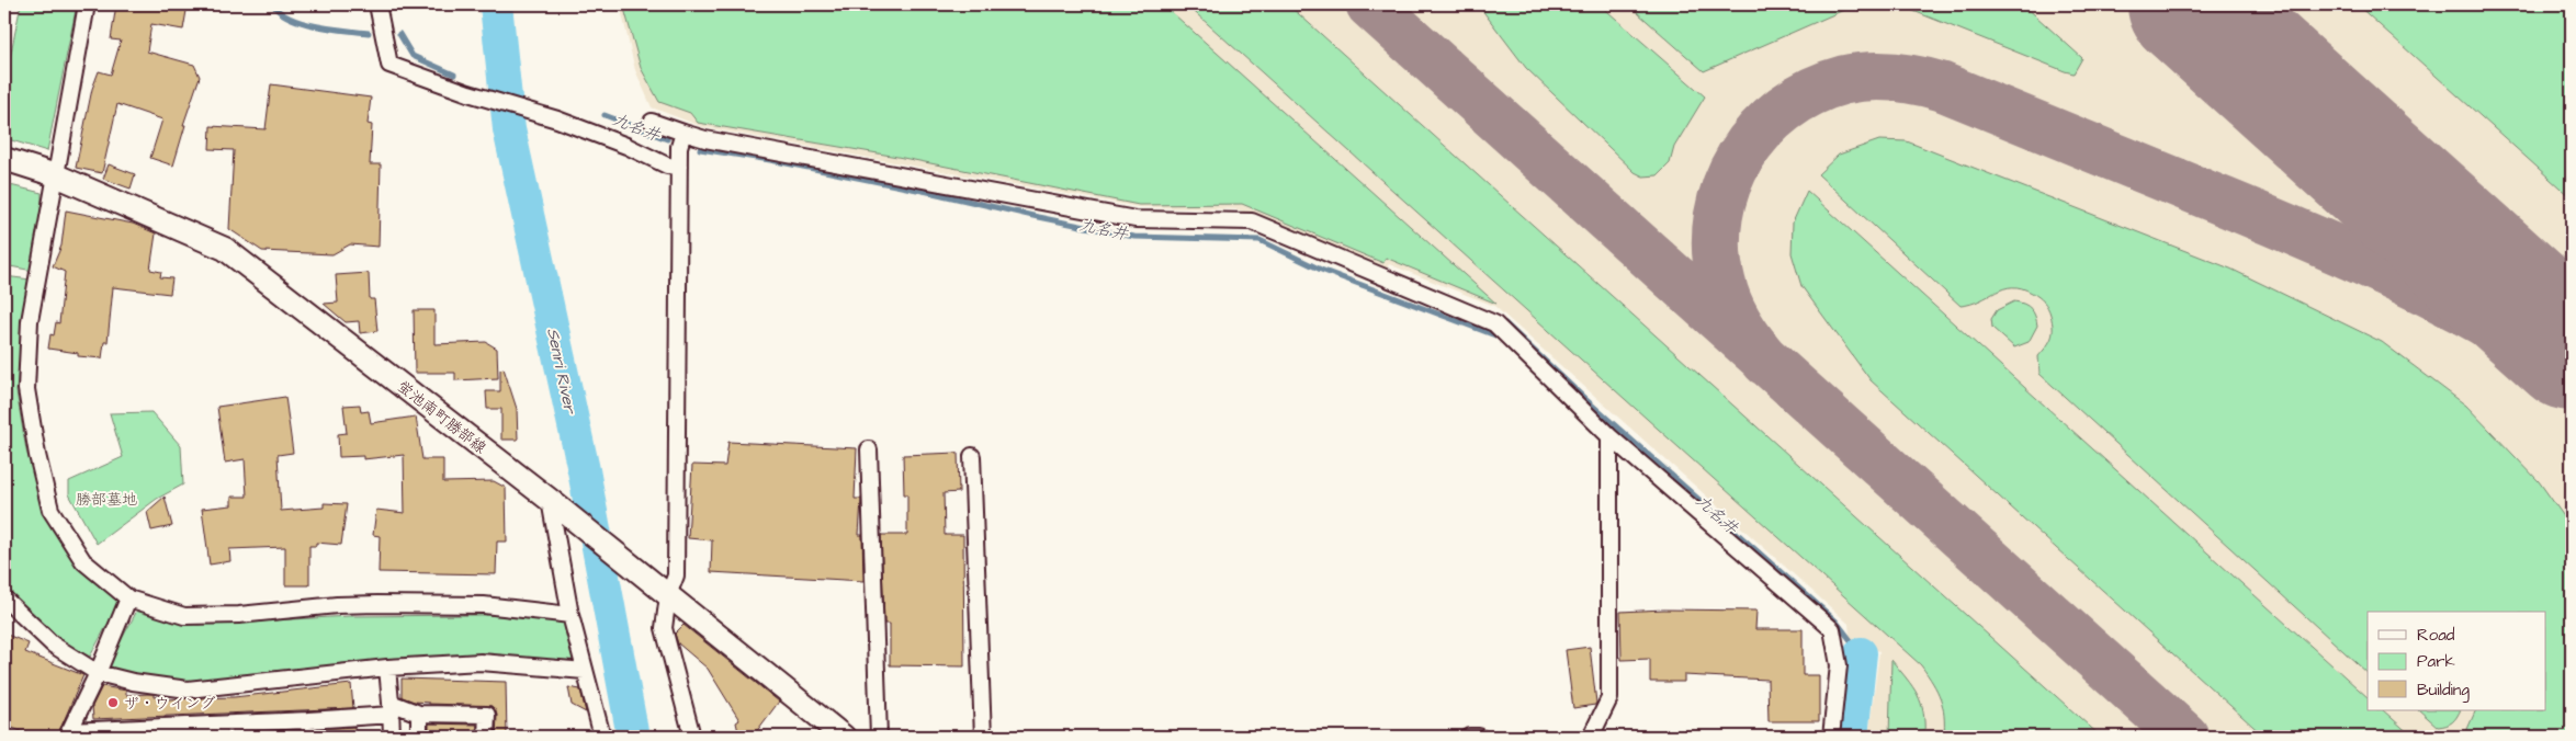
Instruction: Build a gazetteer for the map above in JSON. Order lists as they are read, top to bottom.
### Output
{
  "streets": {
    "street": ["蛍池南町勝部線"]
  },
  "water": ["九名井", "Senri River"],
  "parks": ["勝部墓地"],
  "places": ["ザ・ウイング"],
  "legend": ["Road", "Park", "Building"]
}
